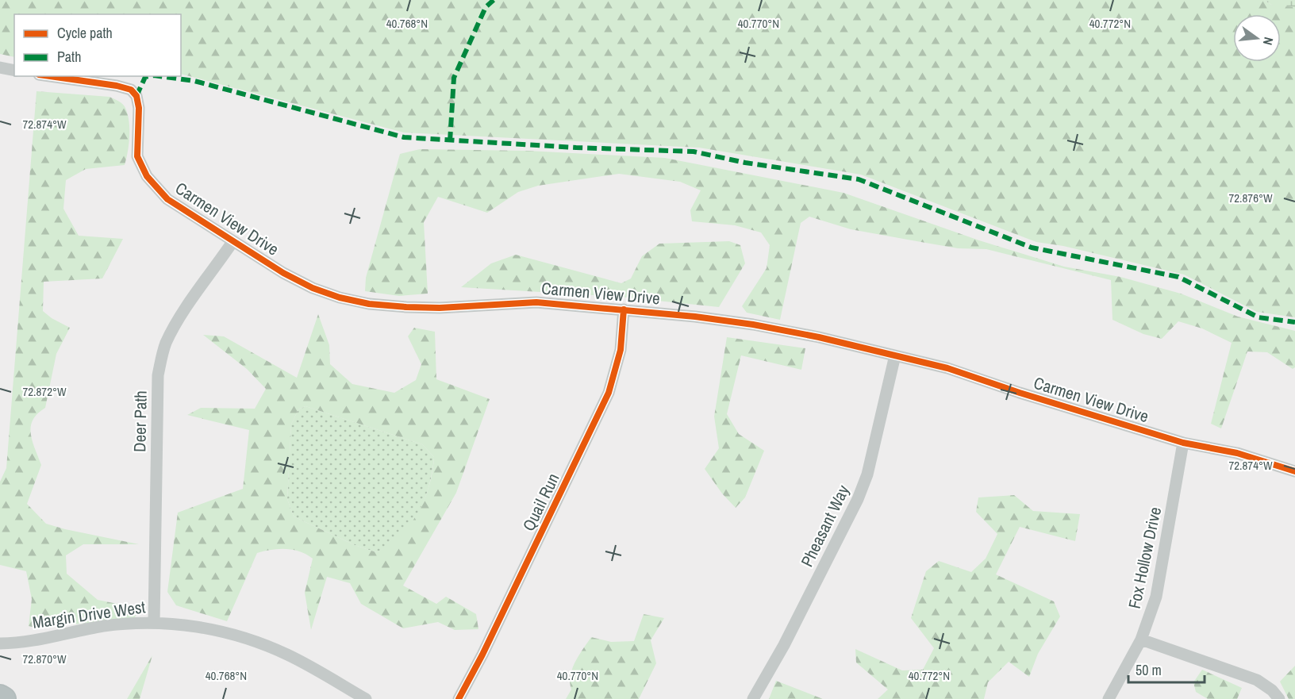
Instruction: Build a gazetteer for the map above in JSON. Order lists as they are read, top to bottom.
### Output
{
  "streets": {
    "street": [
      "Carmen View Drive",
      "Deer Path",
      "Quail Run",
      "Pheasant Way",
      "Fox Hollow Drive",
      "Margin Drive West"
    ]
  },
  "crossings": [
    ["Carmen View Drive", "Deer Path"],
    ["Carmen View Drive", "Quail Run"],
    ["Carmen View Drive", "Pheasant Way"],
    ["Carmen View Drive", "Fox Hollow Drive"],
    ["Deer Path", "Margin Drive West"]
  ],
  "legend": ["Cycle path", "Path"],
  "scale_bar": "50 m",
  "north": "right",
  "coordinates": [
    "40.768°N",
    "40.770°N",
    "40.772°N",
    "72.874°W",
    "72.876°W",
    "72.872°W",
    "72.870°W"
  ]
}
